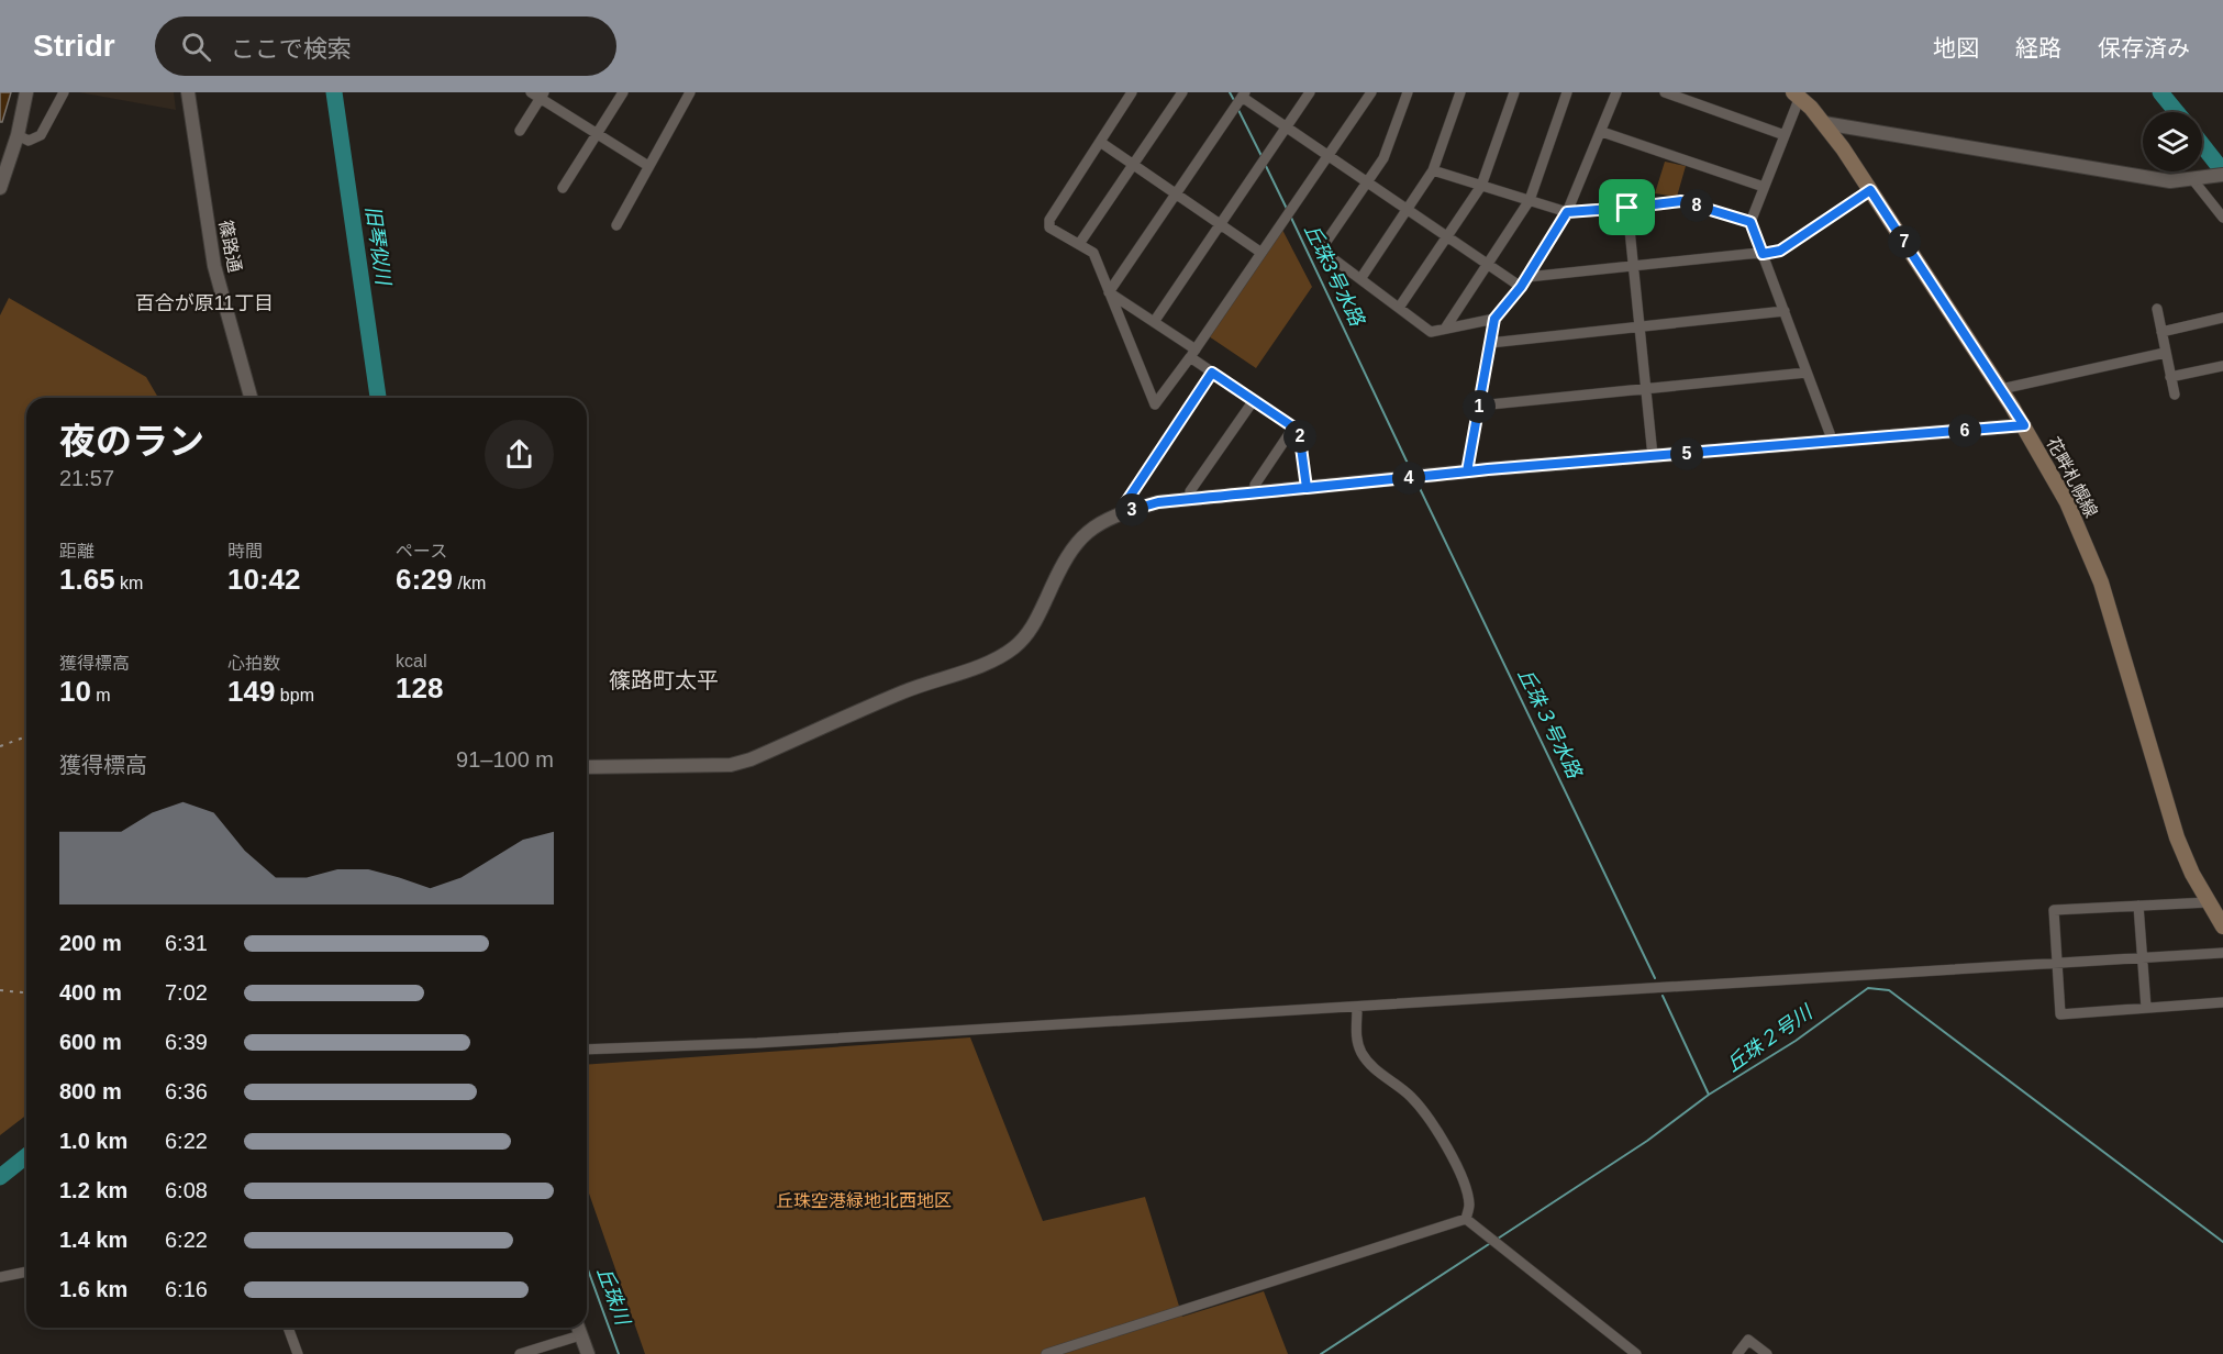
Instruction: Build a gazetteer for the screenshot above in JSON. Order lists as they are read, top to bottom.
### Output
{
  "streets": {
    "main road": ["花畔札幌線"],
    "street": ["篠路通"]
  },
  "districts": ["百合が原11丁目", "篠路町太平"],
  "water": [
    "旧琴似川",
    "丘珠3号水路",
    "丘珠３号水路",
    "丘珠２号川",
    "丘珠川"
  ],
  "parks": ["丘珠空港緑地北西地区"],
  "page": {
    "header": "Stridr",
    "search": "ここで検索",
    "nav": ["地図", "経路", "保存済み"],
    "pins": [
      "8",
      "7",
      "1",
      "6",
      "2",
      "5",
      "4",
      "3"
    ],
    "heading": ["夜のラン", "21:57"],
    "stats": [
      ["距離", "1.65 km"],
      ["時間", "10:42"],
      ["ペース", "6:29 /km"],
      ["獲得標高", "10 m"],
      ["心拍数", "149 bpm"],
      ["kcal", "128"]
    ],
    "chart": ["獲得標高", "91–100 m"],
    "list": [
      {
        "name": "200 m",
        "note": "6:31"
      },
      {
        "name": "400 m",
        "note": "7:02"
      },
      {
        "name": "600 m",
        "note": "6:39"
      },
      {
        "name": "800 m",
        "note": "6:36"
      },
      {
        "name": "1.0 km",
        "note": "6:22"
      },
      {
        "name": "1.2 km",
        "note": "6:08"
      },
      {
        "name": "1.4 km",
        "note": "6:22"
      },
      {
        "name": "1.6 km",
        "note": "6:16"
      }
    ]
  }
}
